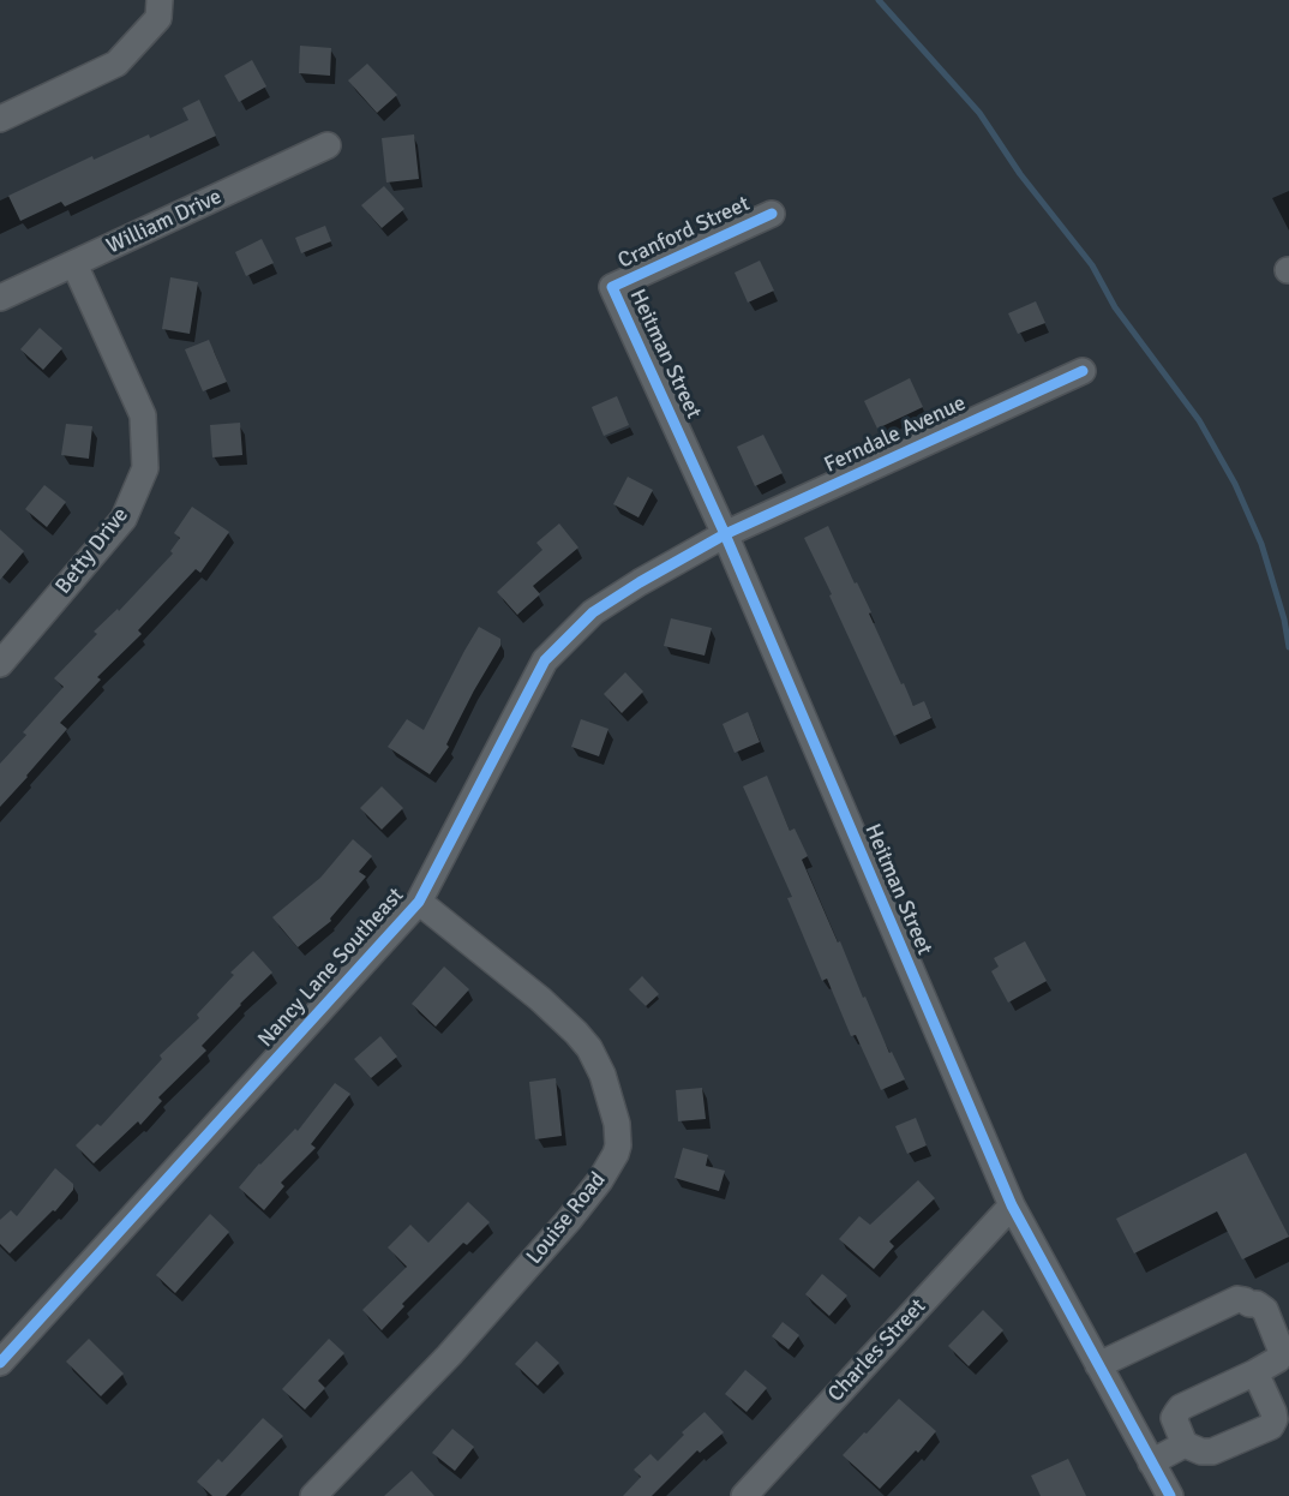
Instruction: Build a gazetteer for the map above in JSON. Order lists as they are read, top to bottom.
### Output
{
  "streets": {
    "street": [
      "William Drive",
      "Cranford Street",
      "Heitman Street",
      "Ferndale Avenue",
      "Betty Drive",
      "Nancy Lane Southeast",
      "Louise Road",
      "Charles Street"
    ]
  },
  "crossings": [
    ["William Drive", "Betty Drive"],
    ["Cranford Street", "Heitman Street"],
    ["Heitman Street", "Ferndale Avenue"],
    ["Heitman Street", "Nancy Lane Southeast"],
    ["Heitman Street", "Charles Street"],
    ["Ferndale Avenue", "Nancy Lane Southeast"],
    ["Nancy Lane Southeast", "Louise Road"]
  ]
}
